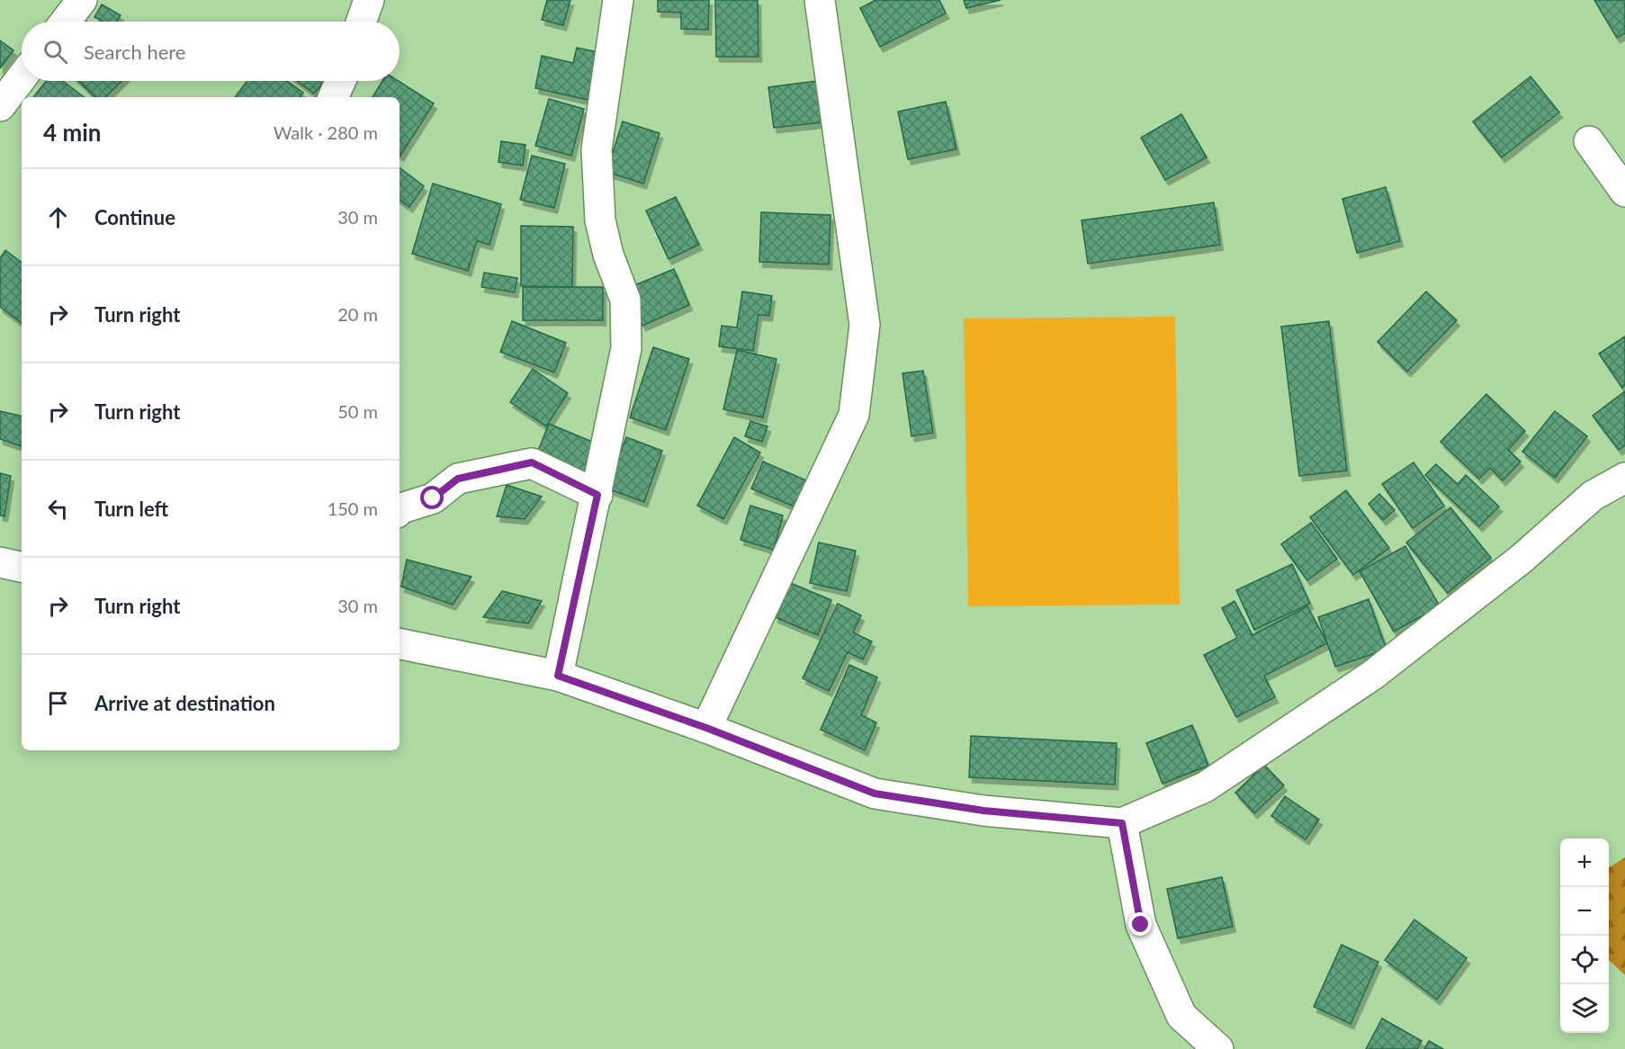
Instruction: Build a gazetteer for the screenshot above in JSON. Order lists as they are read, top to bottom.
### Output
{
  "page": {
    "search": "Search here",
    "heading": ["4 min", "Walk · 280 m"],
    "list": [
      ["Continue", "30 m"],
      ["Turn right", "20 m"],
      ["Turn right", "50 m"],
      ["Turn left", "150 m"],
      ["Turn right", "30 m"],
      "Arrive at destination"
    ],
    "map_buttons": ["+", "−"]
  }
}
